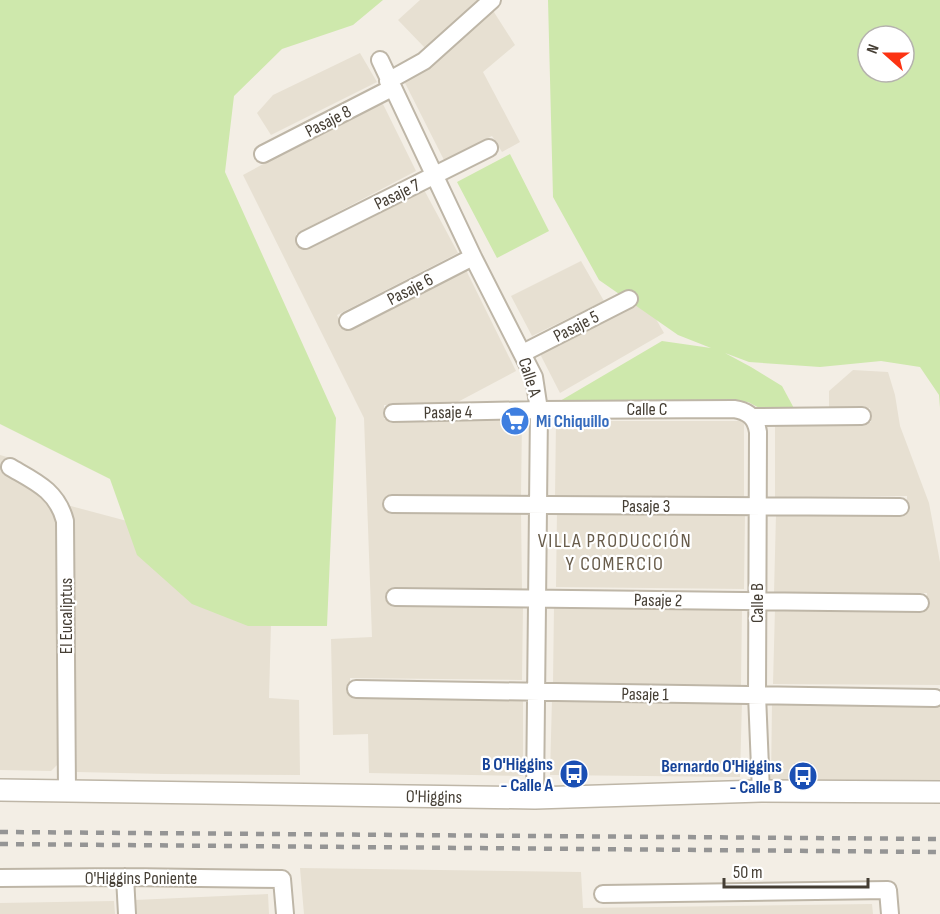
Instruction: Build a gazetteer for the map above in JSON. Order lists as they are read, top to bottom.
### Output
{
  "streets": {
    "street": [
      "Pasaje 8",
      "Pasaje 7",
      "Pasaje 6",
      "Pasaje 5",
      "Calle A",
      "Calle C",
      "Pasaje 4",
      "Pasaje 3",
      "Pasaje 2",
      "Calle B",
      "El Eucaliptus",
      "Pasaje 1",
      "O'Higgins",
      "O'Higgins Poniente"
    ]
  },
  "crossings": [
    ["Pasaje 8", "Calle A"],
    ["Pasaje 7", "Calle A"],
    ["Pasaje 6", "Calle A"],
    ["Pasaje 5", "Calle A"],
    ["Calle A", "Calle C"],
    ["Calle A", "Pasaje 4"],
    ["Calle A", "Pasaje 3"],
    ["Calle A", "Pasaje 2"],
    ["Calle A", "Pasaje 1"],
    ["Calle A", "O'Higgins"],
    ["Calle C", "Pasaje 4"],
    ["Calle C", "Calle B"],
    ["Pasaje 3", "Calle B"],
    ["Pasaje 2", "Calle B"],
    ["Calle B", "Pasaje 1"],
    ["Calle B", "O'Higgins"],
    ["El Eucaliptus", "O'Higgins"]
  ],
  "districts": ["VILLA PRODUCCIÓN Y COMERCIO"],
  "places": {
    "supermarket": ["Mi Chiquillo"],
    "bus stop": ["B O'Higgins - Calle A", "Bernardo O'Higgins - Calle B"]
  },
  "scale_bar": "50 m",
  "north": "left"
}
